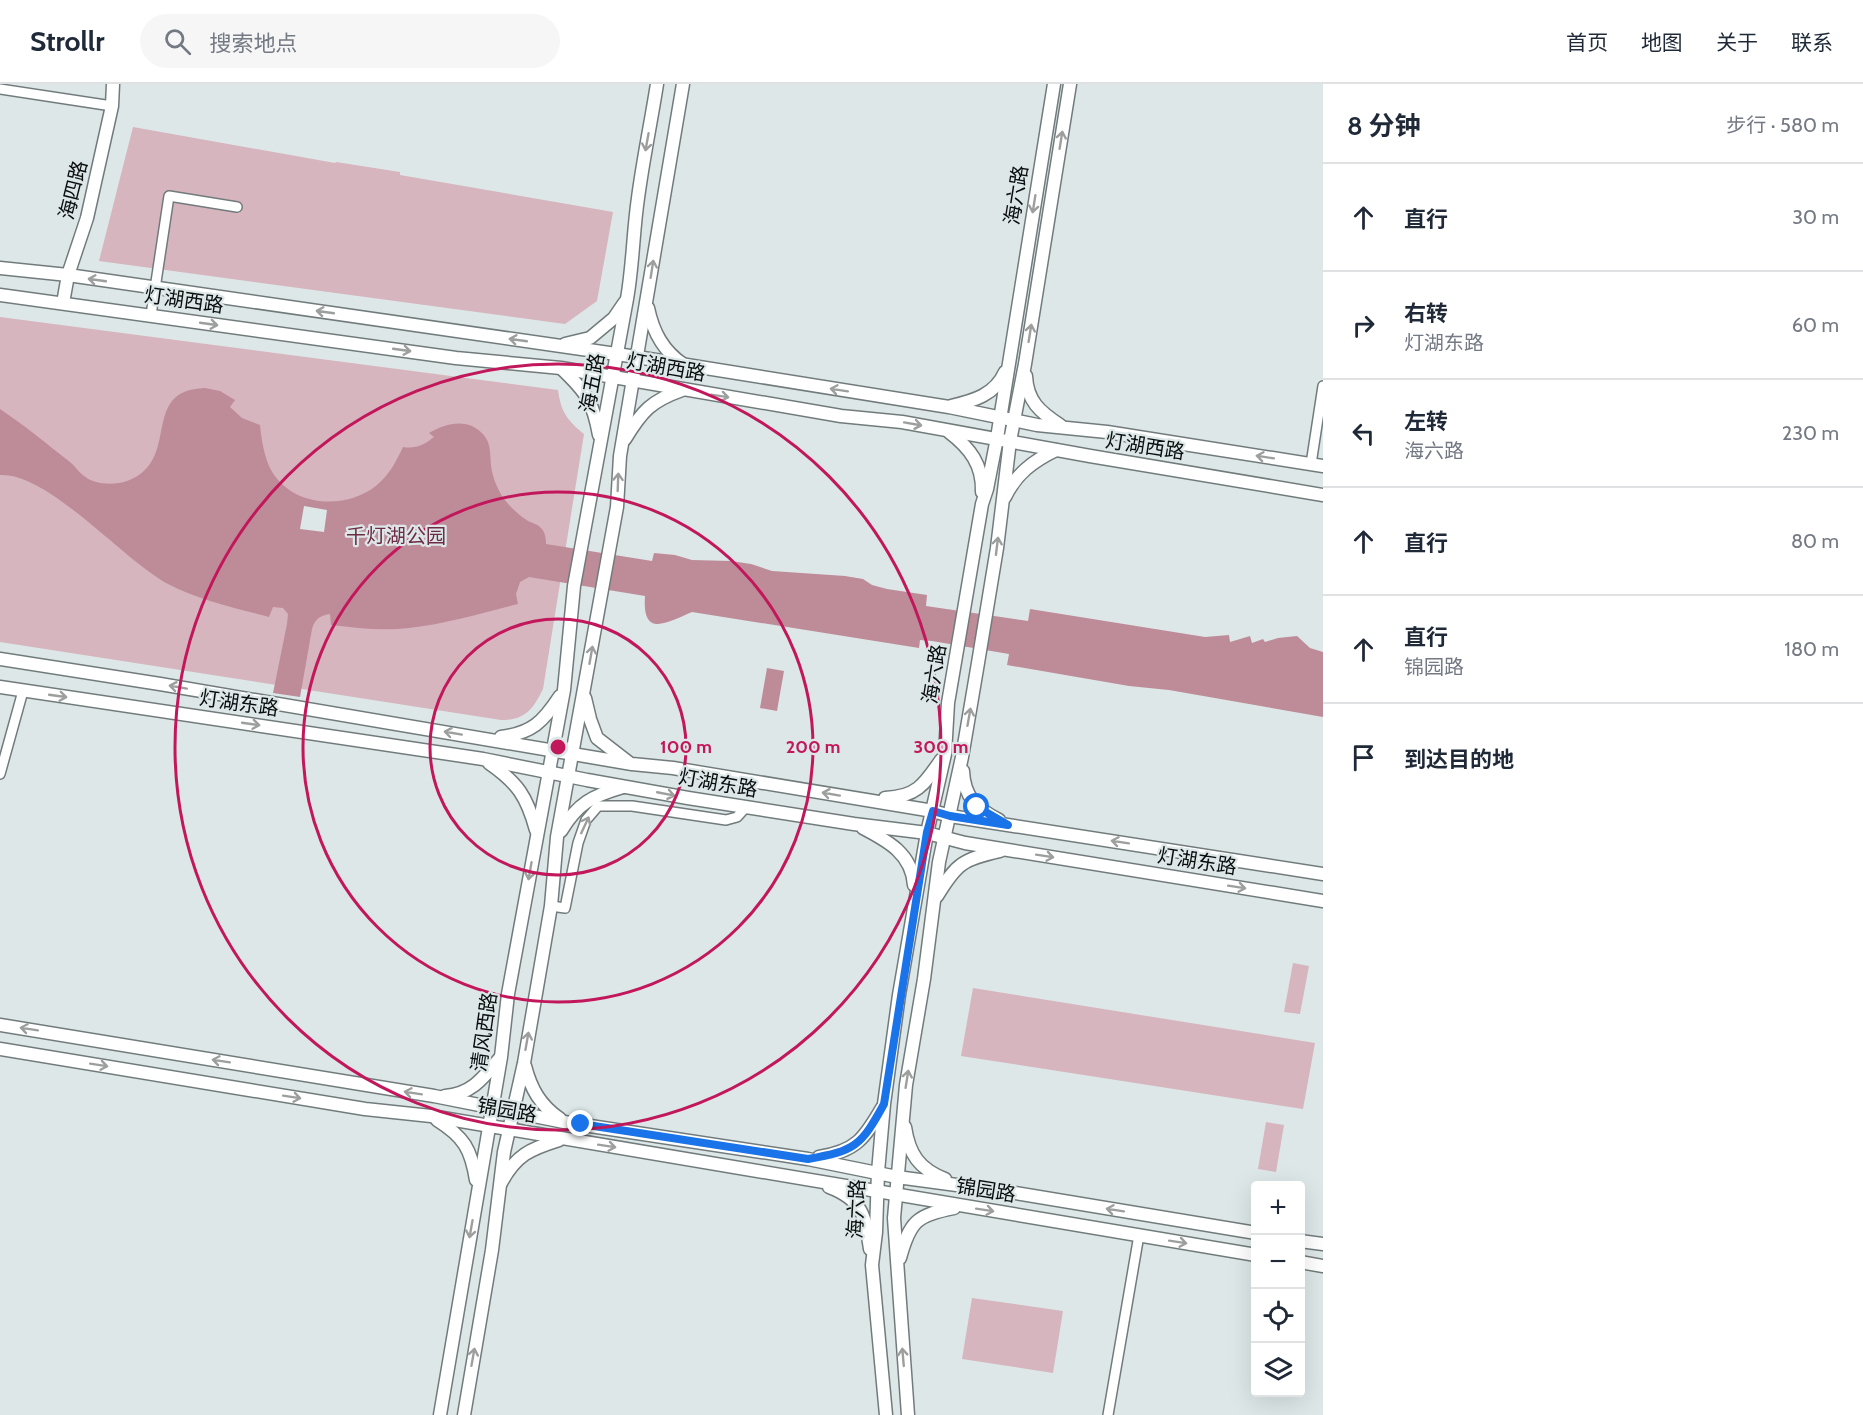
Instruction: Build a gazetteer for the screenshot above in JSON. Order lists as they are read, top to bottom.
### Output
{
  "streets": {
    "main road": [
      "海四路",
      "海六路",
      "灯湖西路",
      "海五路",
      "灯湖东路",
      "清风西路",
      "锦园路"
    ]
  },
  "crossings": [
    ["海四路", "灯湖西路"],
    ["海六路", "灯湖西路"],
    ["海六路", "灯湖东路"],
    ["海六路", "锦园路"],
    ["灯湖西路", "海五路"],
    ["海五路", "清风西路"],
    ["灯湖东路", "清风西路"],
    ["清风西路", "锦园路"]
  ],
  "parks": ["千灯湖公园"],
  "page": {
    "header": "Strollr",
    "search": "搜索地点",
    "nav": [
      "首页",
      "地图",
      "关于",
      "联系"
    ],
    "heading": ["8 分钟", "步行 · 580 m"],
    "list": [
      ["直行", "30 m"],
      ["右转", "灯湖东路", "60 m"],
      ["左转", "海六路", "230 m"],
      ["直行", "80 m"],
      ["直行", "锦园路", "180 m"],
      "到达目的地"
    ],
    "map_buttons": ["+", "−"]
  },
  "rings": ["100 m", "200 m", "300 m"]
}
